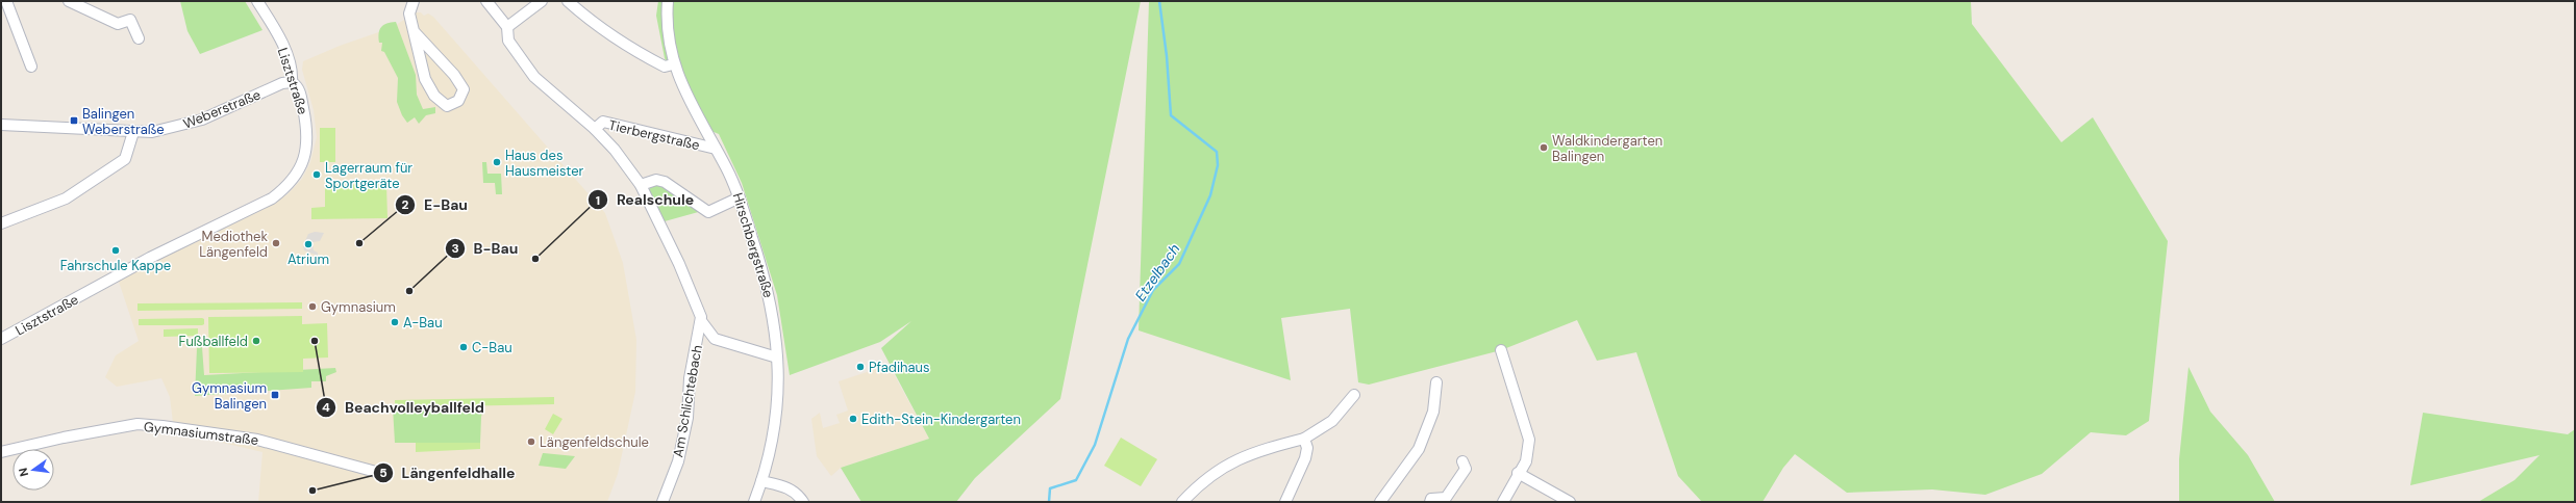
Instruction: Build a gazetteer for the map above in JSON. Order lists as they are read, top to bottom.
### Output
{
  "streets": {
    "street": [
      "Lisztstraße",
      "Weberstraße",
      "Tierbergstraße",
      "Hirschbergstraße",
      "Am Schlichtebach",
      "Gymnasiumstraße"
    ]
  },
  "crossings": [
    ["Lisztstraße", "Weberstraße"],
    ["Tierbergstraße", "Hirschbergstraße"],
    ["Tierbergstraße", "Am Schlichtebach"],
    ["Hirschbergstraße", "Am Schlichtebach"]
  ],
  "water": ["Etzelbach"],
  "places": {
    "transit": ["Balingen Weberstraße", "Gymnasium Balingen"],
    "other": [
      "Waldkindergarten Balingen",
      "Haus des Hausmeister",
      "Lagerraum für Sportgeräte",
      "Mediothek Längenfeld",
      "E-Bau",
      "Atrium",
      "Fahrschule Kappe",
      "Realschule",
      "B-Bau",
      "Gymnasium",
      "A-Bau",
      "Fußballfeld",
      "Beachvolleyballfeld",
      "C-Bau",
      "Pfadihaus",
      "Edith-Stein-Kindergarten",
      "Längenfeldschule",
      "Längenfeldhalle"
    ]
  },
  "north": "left"
}
